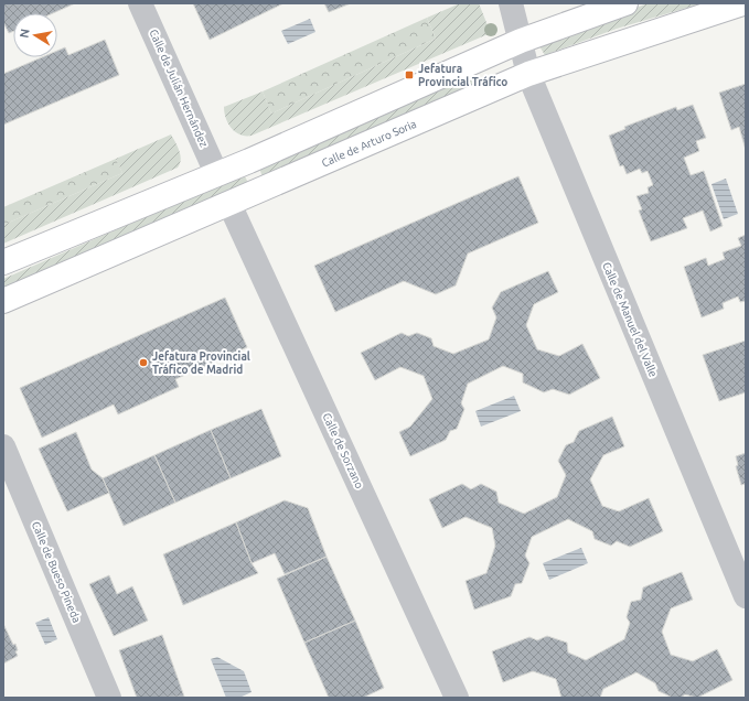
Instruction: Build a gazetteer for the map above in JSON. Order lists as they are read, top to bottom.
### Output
{
  "streets": {
    "main road": ["Calle de Arturo Soria"],
    "street": [
      "Calle de Julián Hernández",
      "Calle de Manuel del Valle",
      "Calle de Sorzano",
      "Calle de Bueso Pineda"
    ]
  },
  "crossings": [
    ["Calle de Arturo Soria", "Calle de Manuel del Valle"],
    ["Calle de Arturo Soria", "Calle de Sorzano"]
  ],
  "places": {
    "transit": ["Jefatura Provincial Tráfico"],
    "other": ["Jefatura Provincial Tráfico de Madrid"]
  },
  "north": "left"
}
